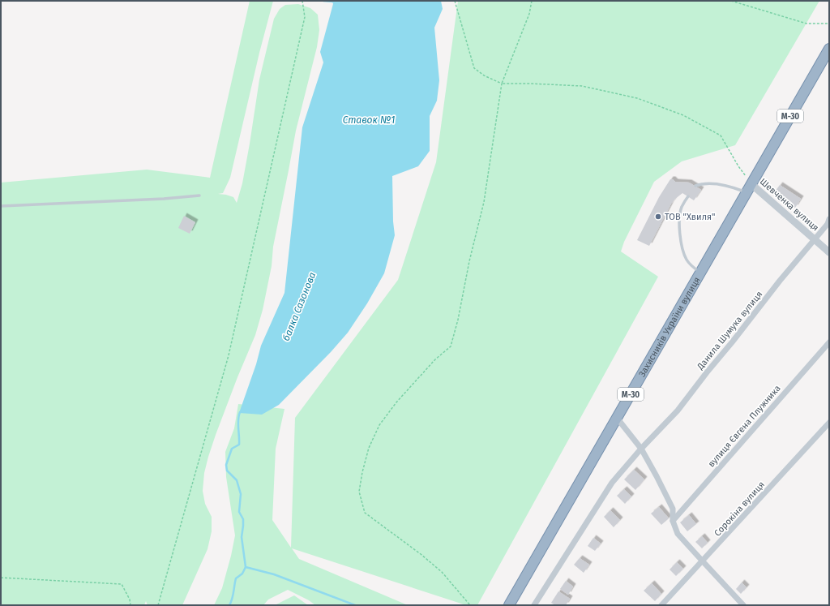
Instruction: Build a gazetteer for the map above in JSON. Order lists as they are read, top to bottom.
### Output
{
  "streets": {
    "highway": ["М-30", "Захисників України вулиця"],
    "street": [
      "Шевченка вулиця",
      "Данила Шумука вулиця",
      "вулиця Євгена Плужника",
      "Сорокіна вулиця"
    ]
  },
  "crossings": [
    ["Шевченка вулиця", "Захисників України вулиця"],
    ["Шевченка вулиця", "Данила Шумука вулиця"]
  ],
  "water": ["Ставок №1", "балка Сазонова"],
  "places": ["ТОВ \"Хвиля\""]
}
